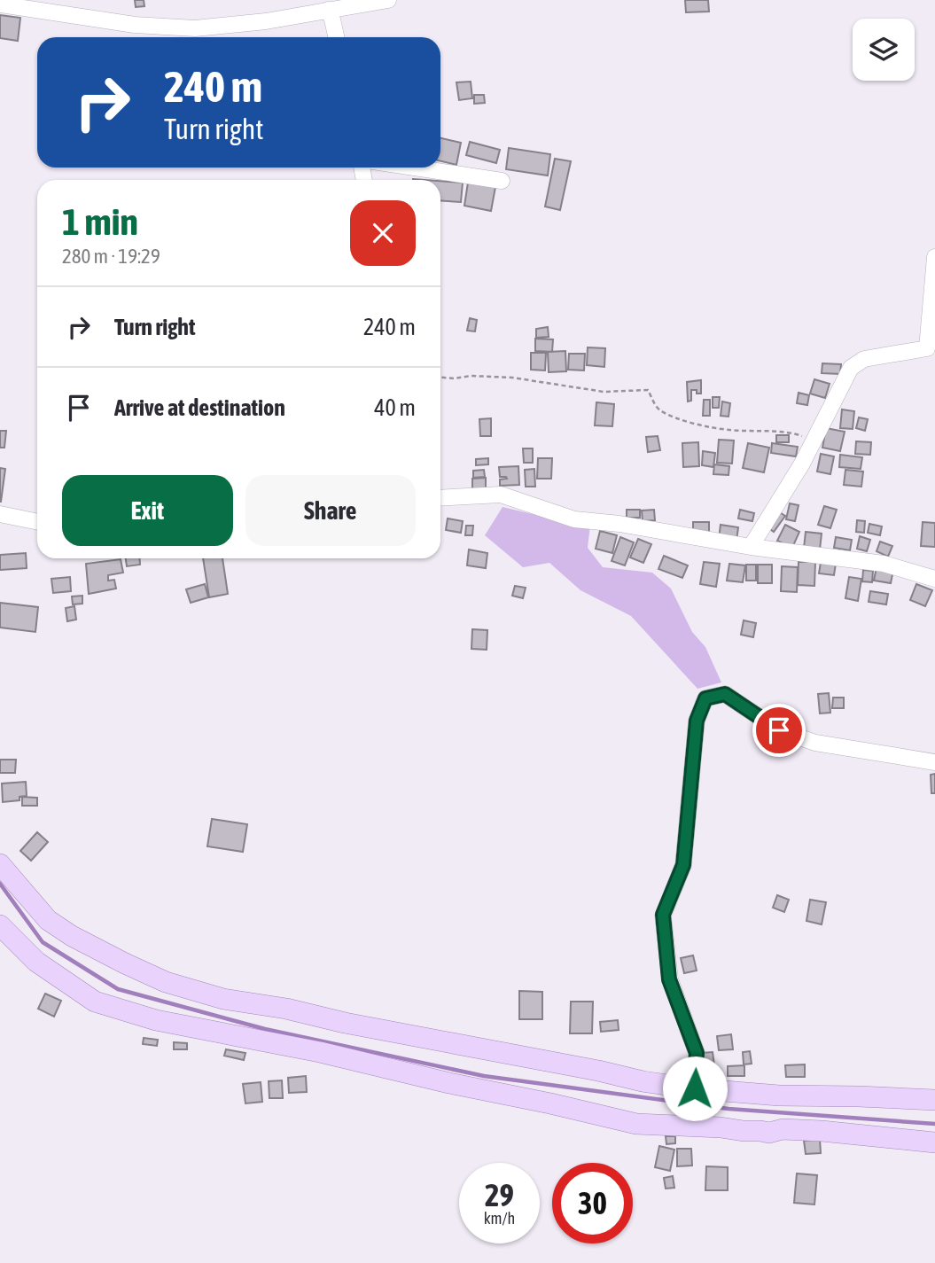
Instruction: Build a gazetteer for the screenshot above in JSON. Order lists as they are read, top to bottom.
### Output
{
  "page": {
    "turn": ["240 m", "Turn right"],
    "heading": ["1 min", "280 m · 19:29"],
    "list": [
      {
        "name": "Turn right",
        "value": "240 m"
      },
      {
        "name": "Arrive at destination",
        "value": "40 m"
      }
    ],
    "buttons": ["Exit", "Share"],
    "speed": "29 km/h",
    "limit": "30"
  }
}
